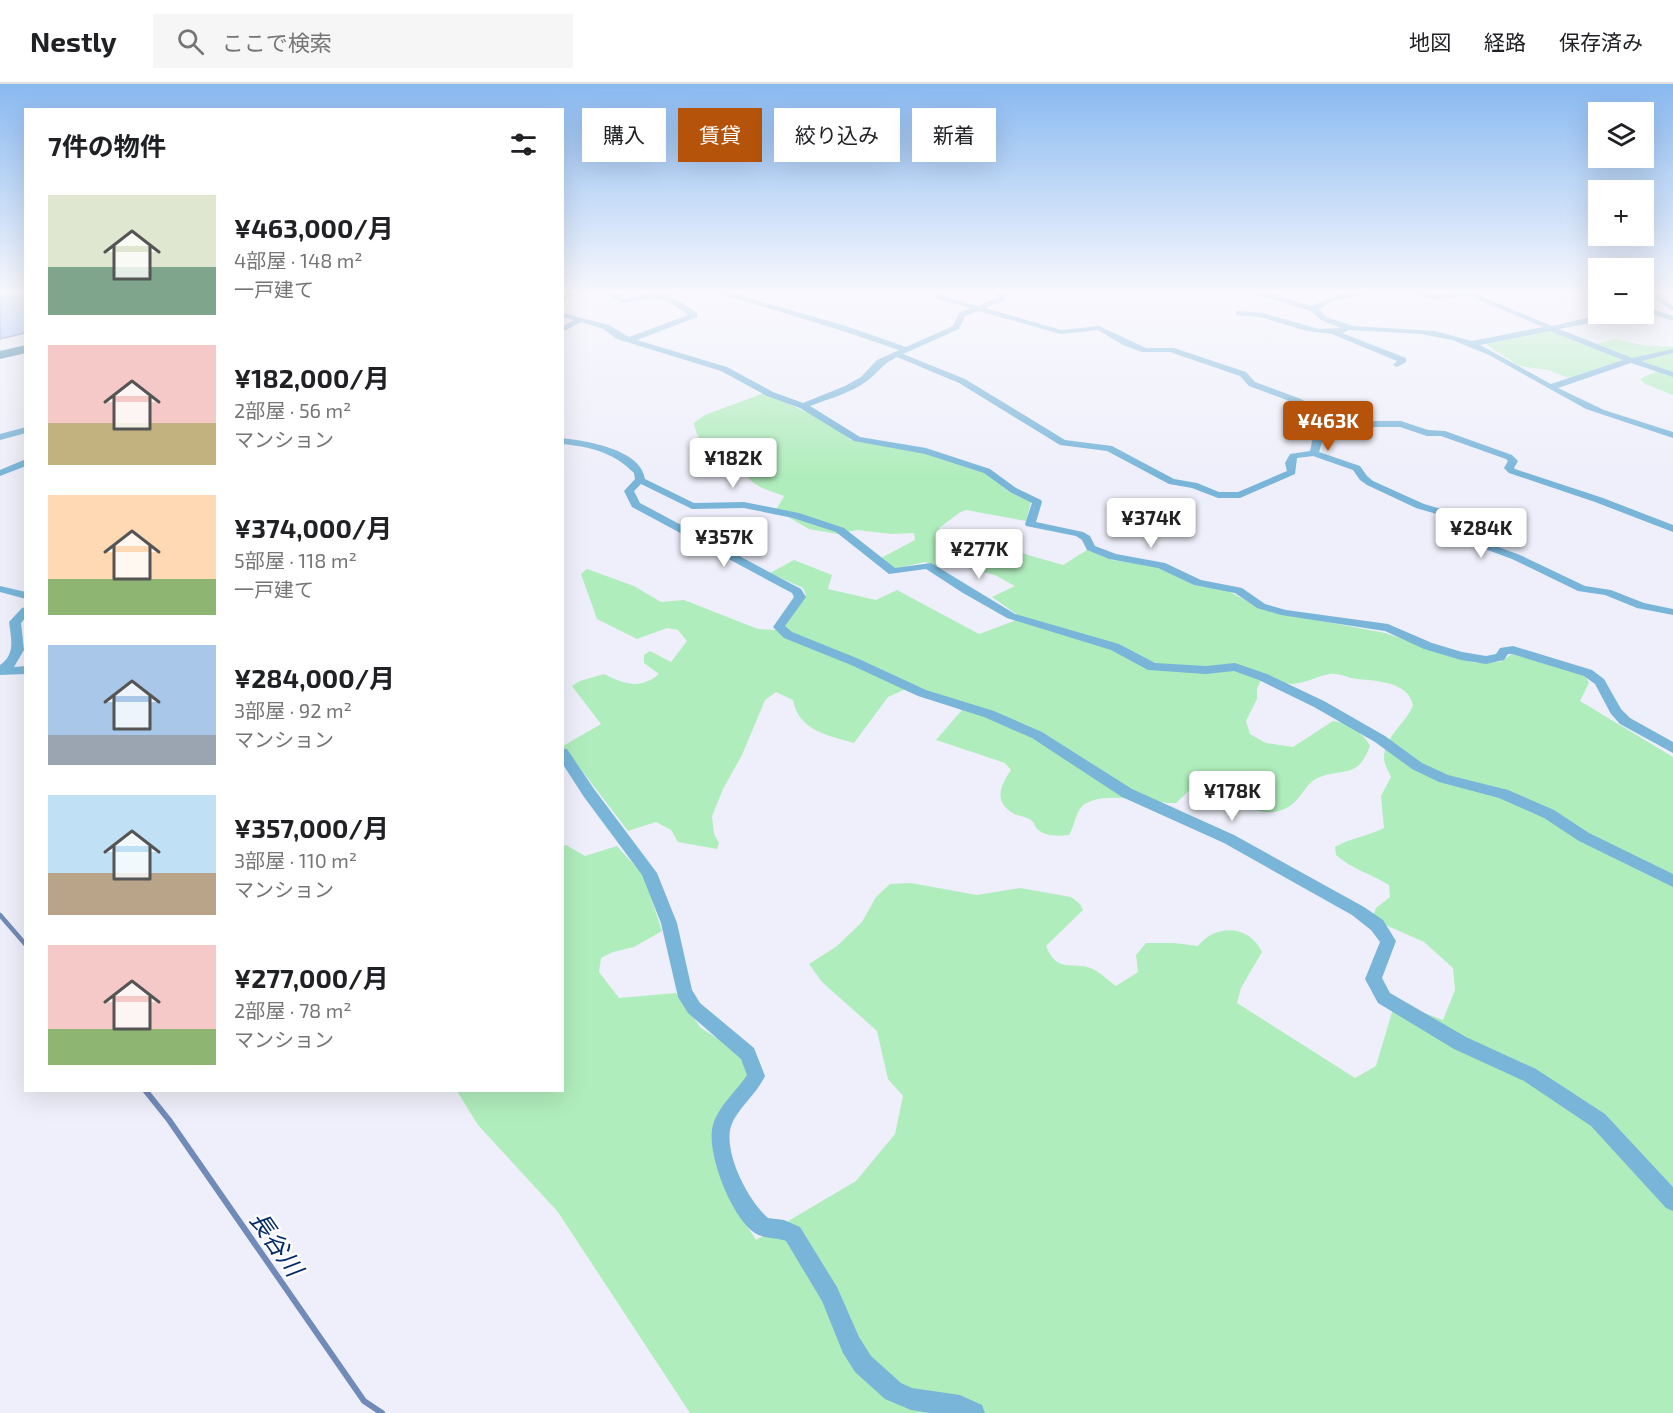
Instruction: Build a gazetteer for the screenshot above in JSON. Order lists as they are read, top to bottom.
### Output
{
  "water": ["長谷川"],
  "page": {
    "header": "Nestly",
    "search": "ここで検索",
    "nav": ["地図", "経路", "保存済み"],
    "map_buttons": ["+", "−"],
    "chip": [
      "購入",
      "賃貸",
      "絞り込み",
      "新着"
    ],
    "heading": "7件の物件",
    "list": [
      {
        "name": "¥463,000/月",
        "note": "4部屋 · 148 m² · 一戸建て"
      },
      {
        "name": "¥182,000/月",
        "note": "2部屋 · 56 m² · マンション"
      },
      {
        "name": "¥374,000/月",
        "note": "5部屋 · 118 m² · 一戸建て"
      },
      {
        "name": "¥284,000/月",
        "note": "3部屋 · 92 m² · マンション"
      },
      {
        "name": "¥357,000/月",
        "note": "3部屋 · 110 m² · マンション"
      },
      {
        "name": "¥277,000/月",
        "note": "2部屋 · 78 m² · マンション"
      }
    ],
    "price": [
      "¥463K",
      "¥182K",
      "¥374K",
      "¥284K",
      "¥357K",
      "¥277K",
      "¥178K"
    ]
  }
}
